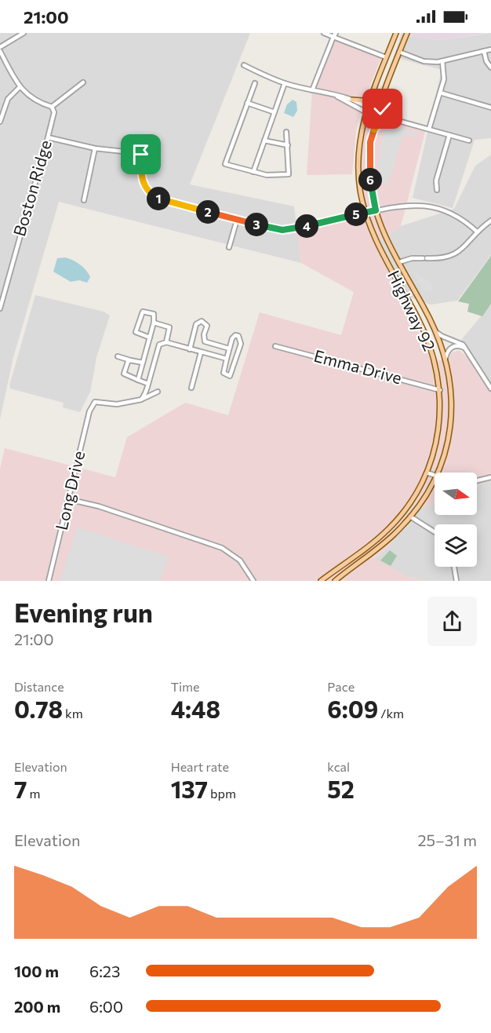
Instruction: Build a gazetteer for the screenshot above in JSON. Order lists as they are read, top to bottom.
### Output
{
  "streets": {
    "main road": ["Highway 92"],
    "street": ["Boston Ridge", "Emma Drive", "Long Drive"]
  },
  "crossings": [
    ["Highway 92", "Emma Drive"]
  ],
  "north": "right",
  "page": {
    "status": "21:00",
    "pins": [
      "6",
      "1",
      "2",
      "5",
      "3",
      "4"
    ],
    "heading": ["Evening run", "21:00"],
    "stats": [
      ["Distance", "0.78 km"],
      ["Time", "4:48"],
      ["Pace", "6:09 /km"],
      ["Elevation", "7 m"],
      ["Heart rate", "137 bpm"],
      ["kcal", "52"]
    ],
    "chart": ["Elevation", "25–31 m"],
    "list": [
      {
        "name": "100 m",
        "note": "6:23"
      },
      {
        "name": "200 m",
        "note": "6:00"
      }
    ]
  }
}
